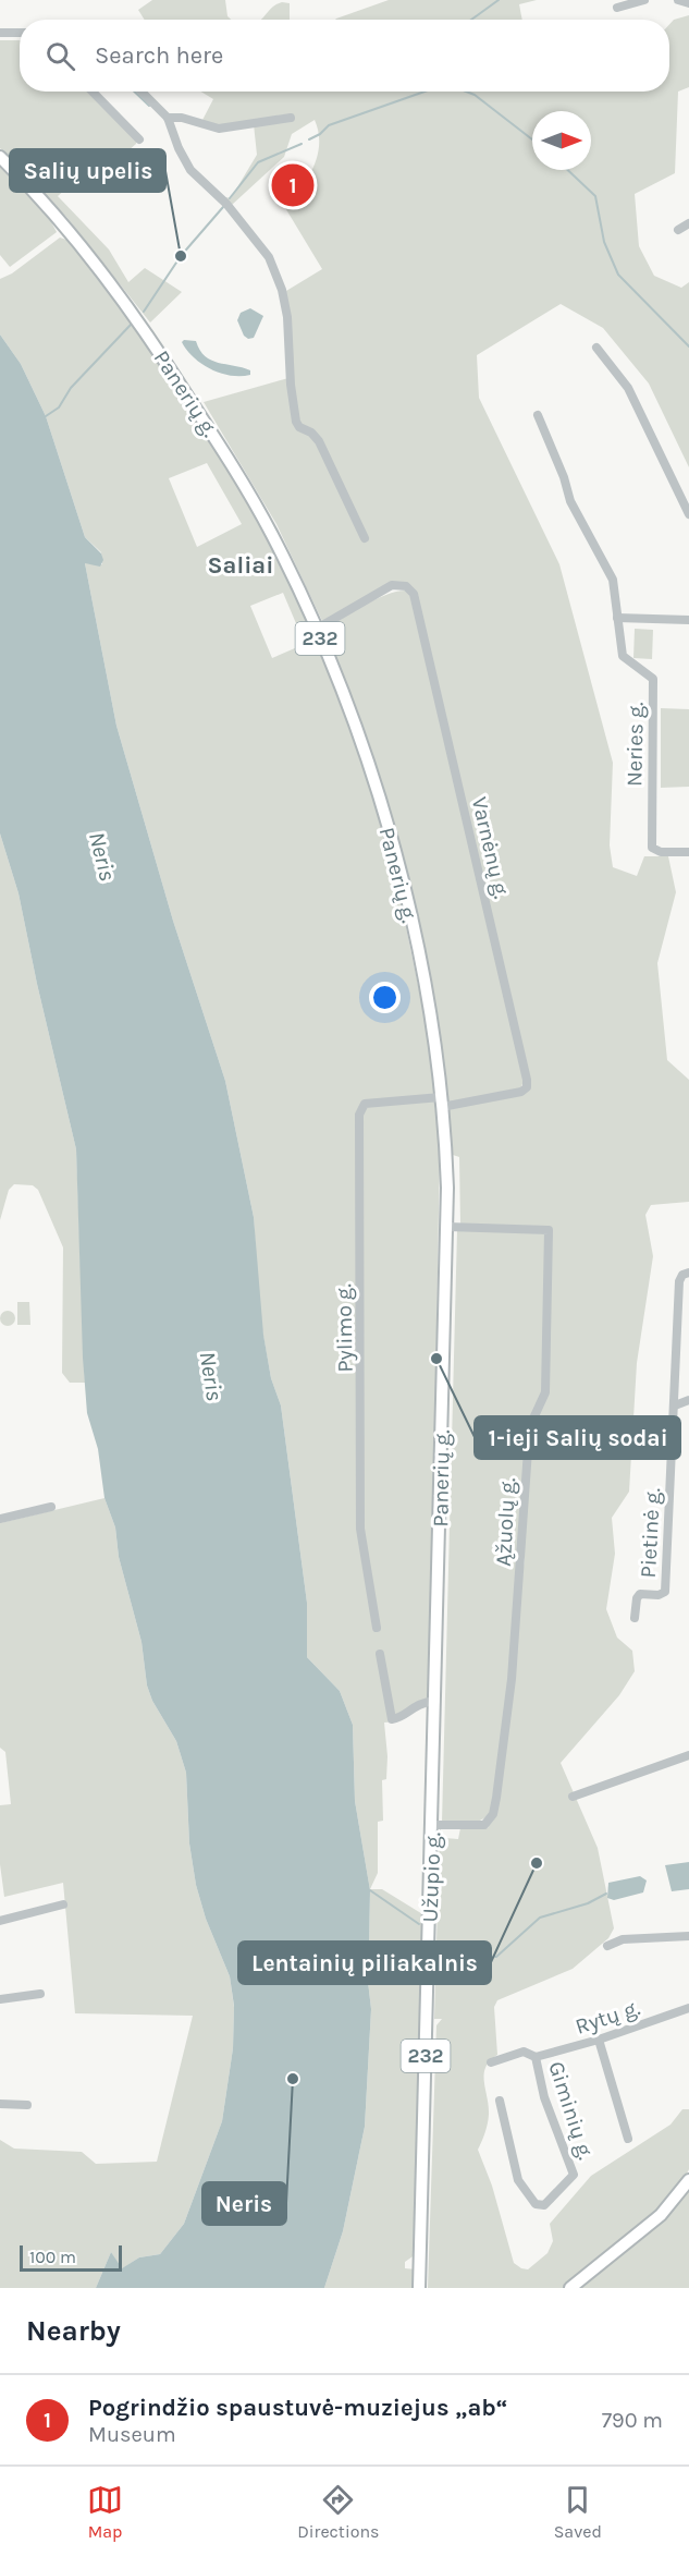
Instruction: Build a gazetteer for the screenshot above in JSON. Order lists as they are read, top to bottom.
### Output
{
  "streets": {
    "main road": ["Panerių g.", "232", "Užupio g."],
    "street": [
      "Neries g.",
      "Varnėnų g.",
      "Pylimo g.",
      "Ąžuolų g.",
      "Pietinė g.",
      "Rytų g.",
      "Giminių g."
    ]
  },
  "crossings": [
    ["Panerių g.", "Varnėnų g."],
    ["Panerių g.", "Pylimo g."],
    ["Panerių g.", "Ąžuolų g."],
    ["Panerių g.", "Užupio g."],
    ["Varnėnų g.", "Pylimo g."],
    ["Ąžuolų g.", "Užupio g."],
    ["Rytų g.", "Giminių g."]
  ],
  "districts": ["Saliai"],
  "water": ["Neris"],
  "places": [
    "Salių upelis",
    "1-ieji Salių sodai",
    "Lentainių piliakalnis",
    "Neris"
  ],
  "scale_bar": "100 m",
  "north": "right",
  "page": {
    "search": "Search here",
    "pins": "1",
    "scale": "100 m",
    "heading": "Nearby",
    "list": [
      {
        "mark": "1",
        "name": "Pogrindžio spaustuvė-muziejus „ab“",
        "note": "Museum",
        "value": "790 m"
      }
    ],
    "nav": ["Map", "Directions", "Saved"]
  }
}
